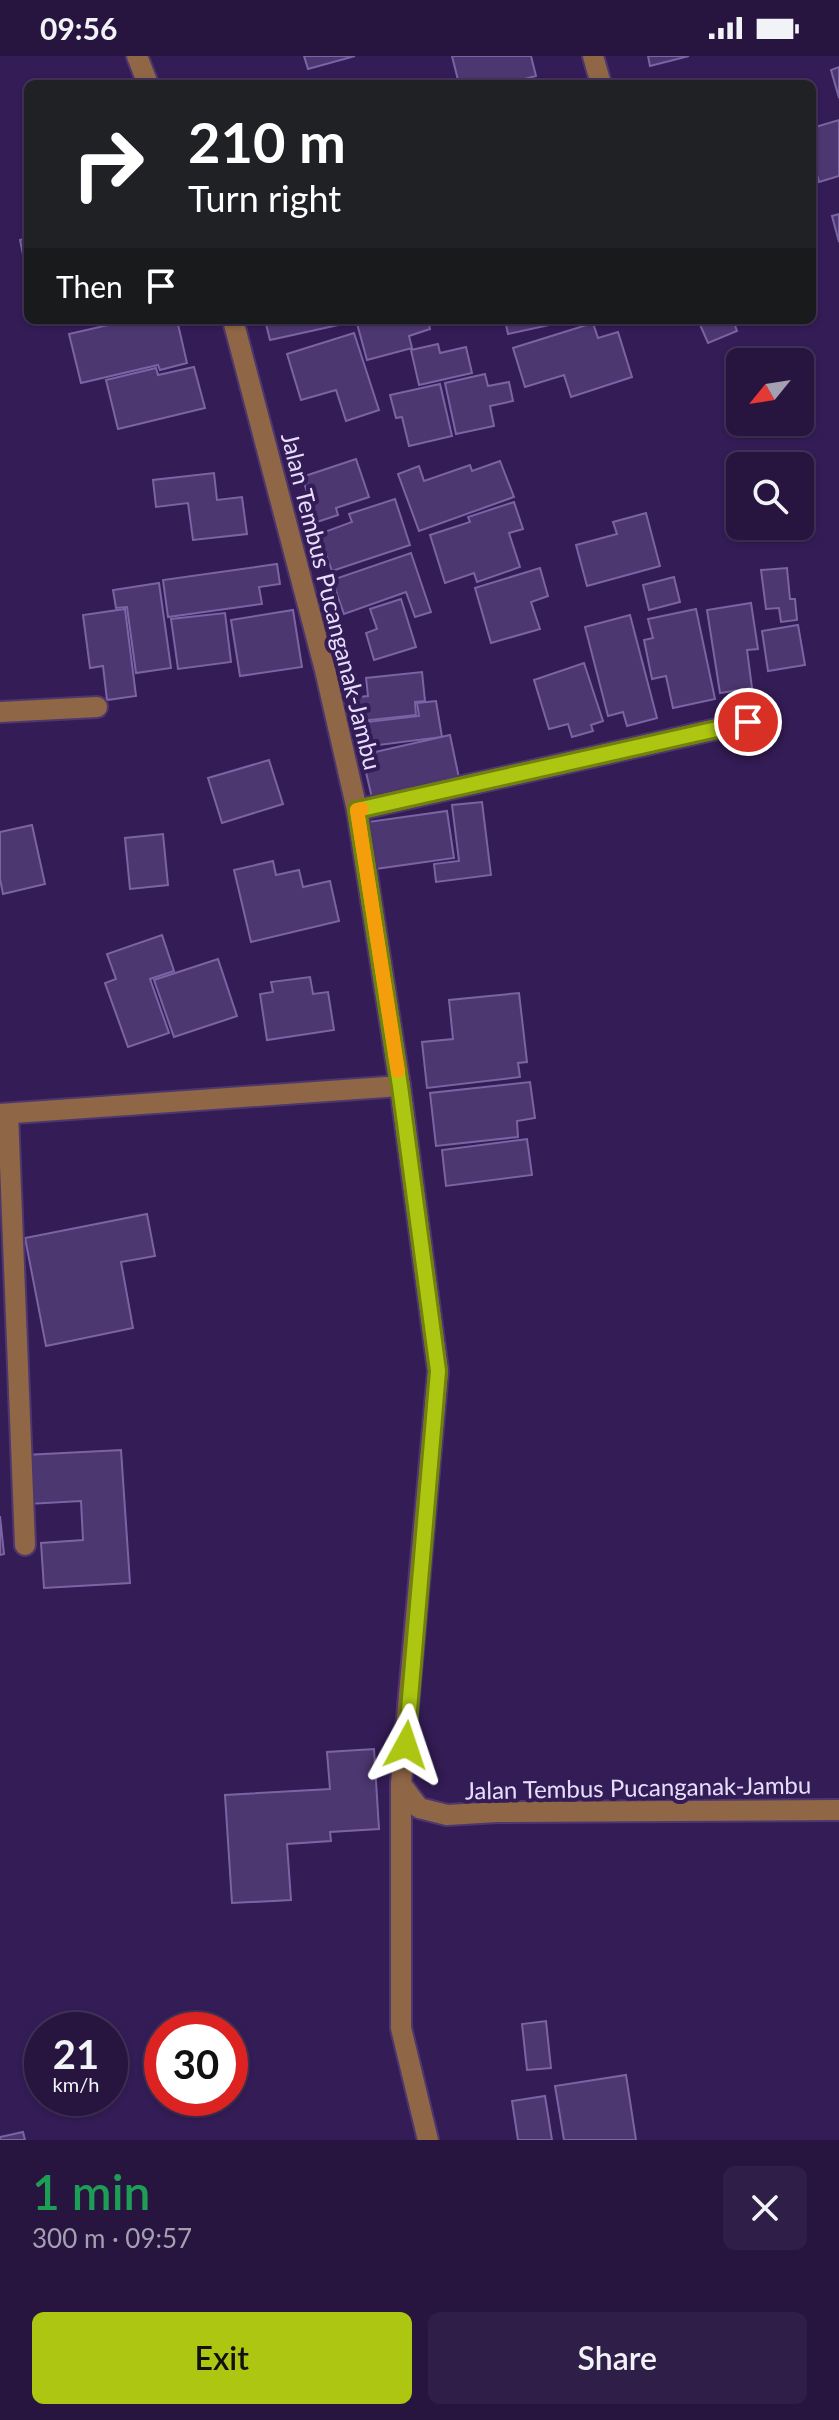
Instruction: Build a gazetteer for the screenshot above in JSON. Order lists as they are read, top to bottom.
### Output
{
  "streets": {
    "street": ["Jalan Tembus Pucanganak-Jambu"]
  },
  "north": "bottom left",
  "page": {
    "status": "09:56",
    "turn": ["210 m", "Turn right"],
    "then": "Then",
    "speed": "21 km/h",
    "limit": "30",
    "heading": ["1 min", "300 m · 09:57"],
    "buttons": ["Exit", "Share"]
  }
}
